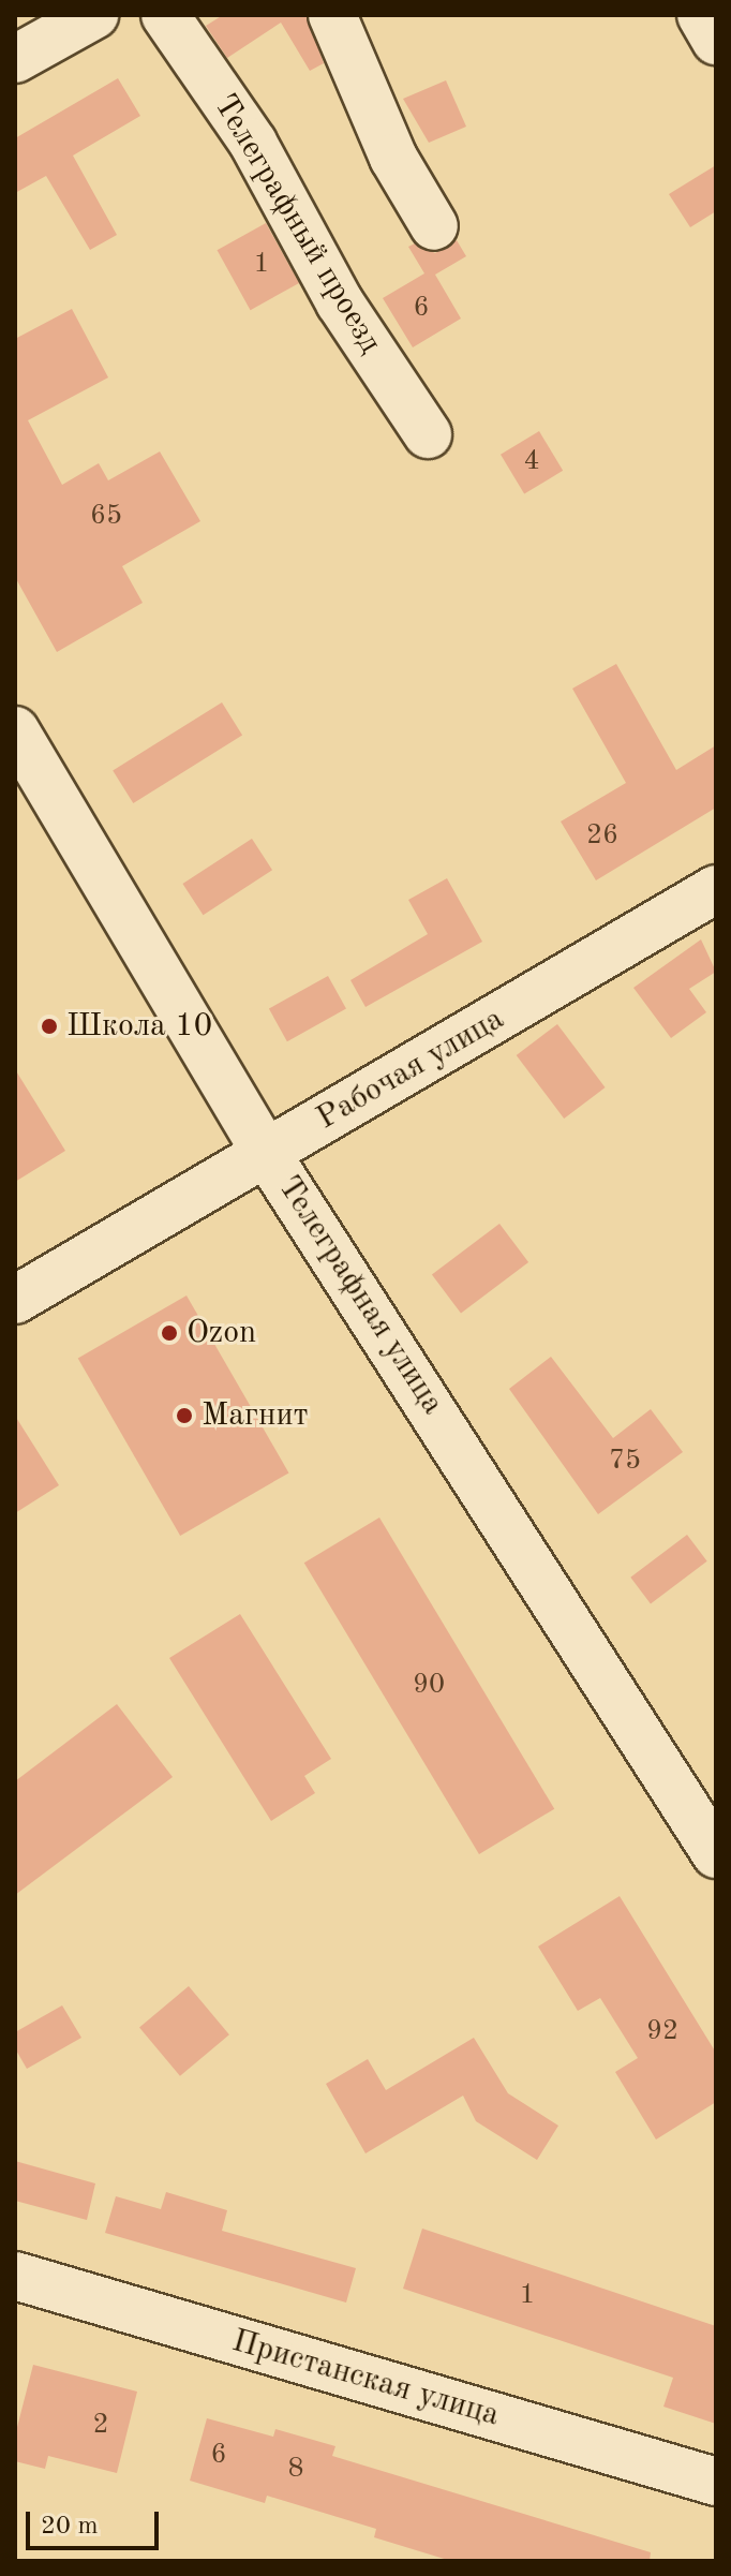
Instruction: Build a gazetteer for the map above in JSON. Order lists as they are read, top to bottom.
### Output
{
  "streets": {
    "street": [
      "Телеграфный проезд",
      "Рабочая улица",
      "Телеграфная улица",
      "Пристанская улица"
    ]
  },
  "crossings": [
    ["Рабочая улица", "Телеграфная улица"]
  ],
  "places": ["Школа 10", "Ozon", "Магнит"],
  "house_numbers": [
    "1",
    "6",
    "4",
    "65",
    "26",
    "75",
    "90",
    "92",
    "1",
    "2",
    "6",
    "8"
  ],
  "scale_bar": "20 m"
}
